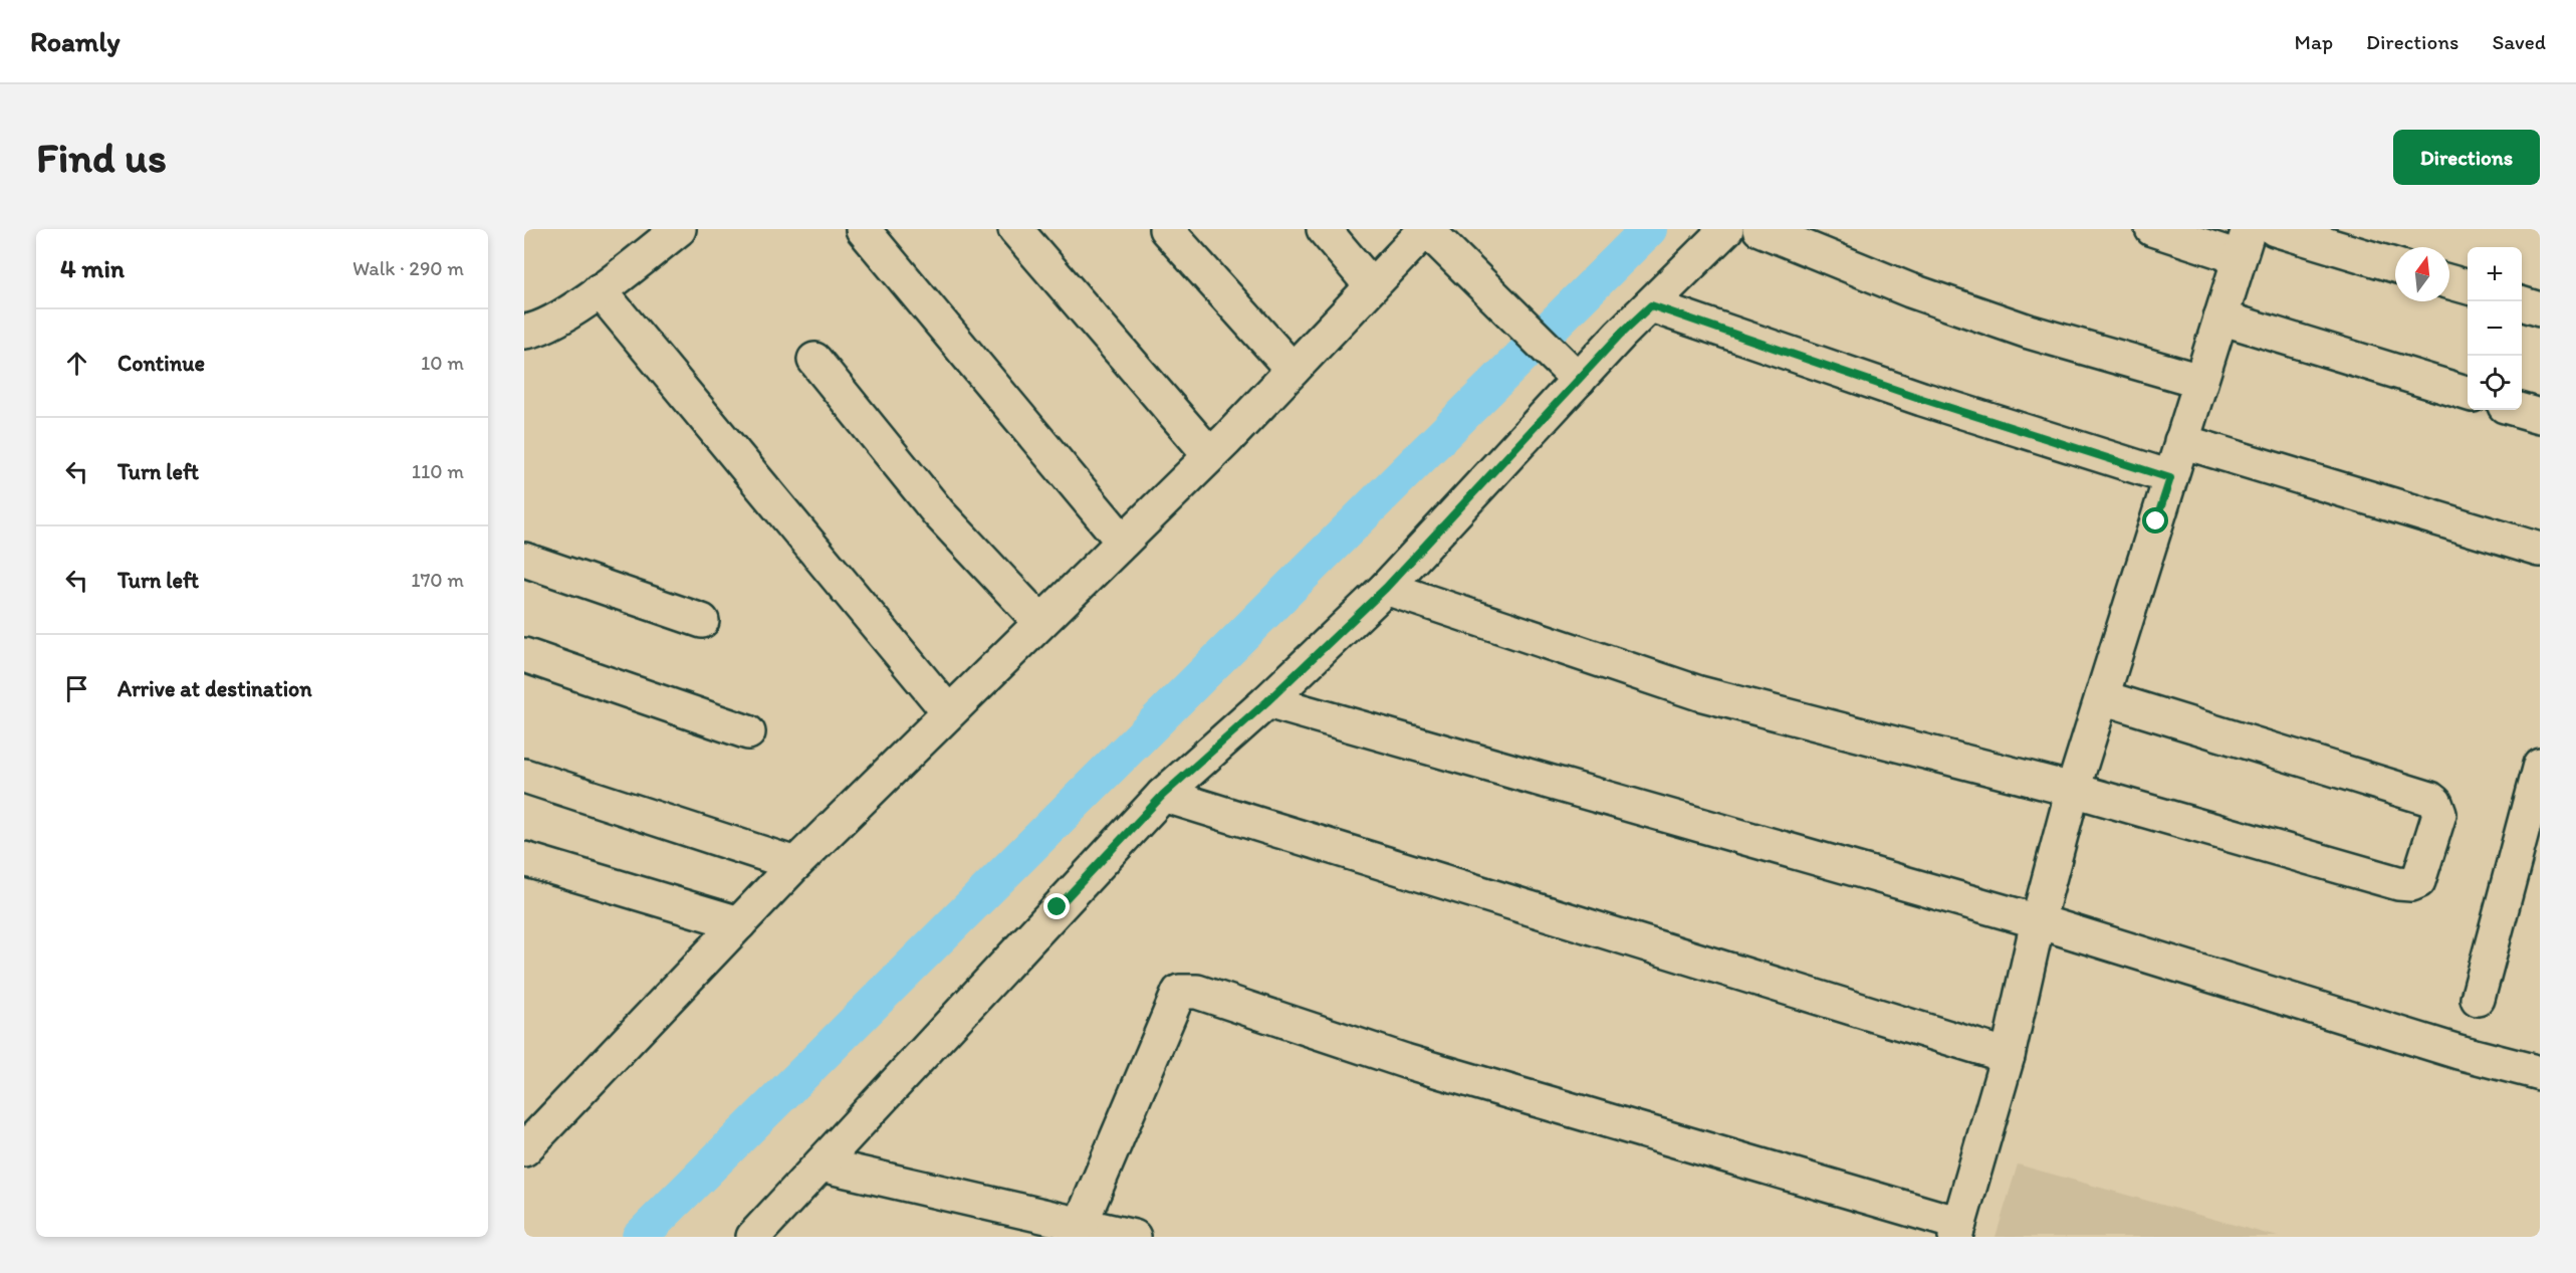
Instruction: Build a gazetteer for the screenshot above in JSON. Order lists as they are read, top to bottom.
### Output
{
  "north": "top",
  "page": {
    "header": "Roamly",
    "nav": ["Map", "Directions", "Saved"],
    "buttons": "Directions",
    "title": "Find us",
    "heading": ["4 min", "Walk · 290 m"],
    "map_buttons": ["+", "−"],
    "list": [
      ["Continue", "10 m"],
      ["Turn left", "110 m"],
      ["Turn left", "170 m"],
      "Arrive at destination"
    ]
  }
}
